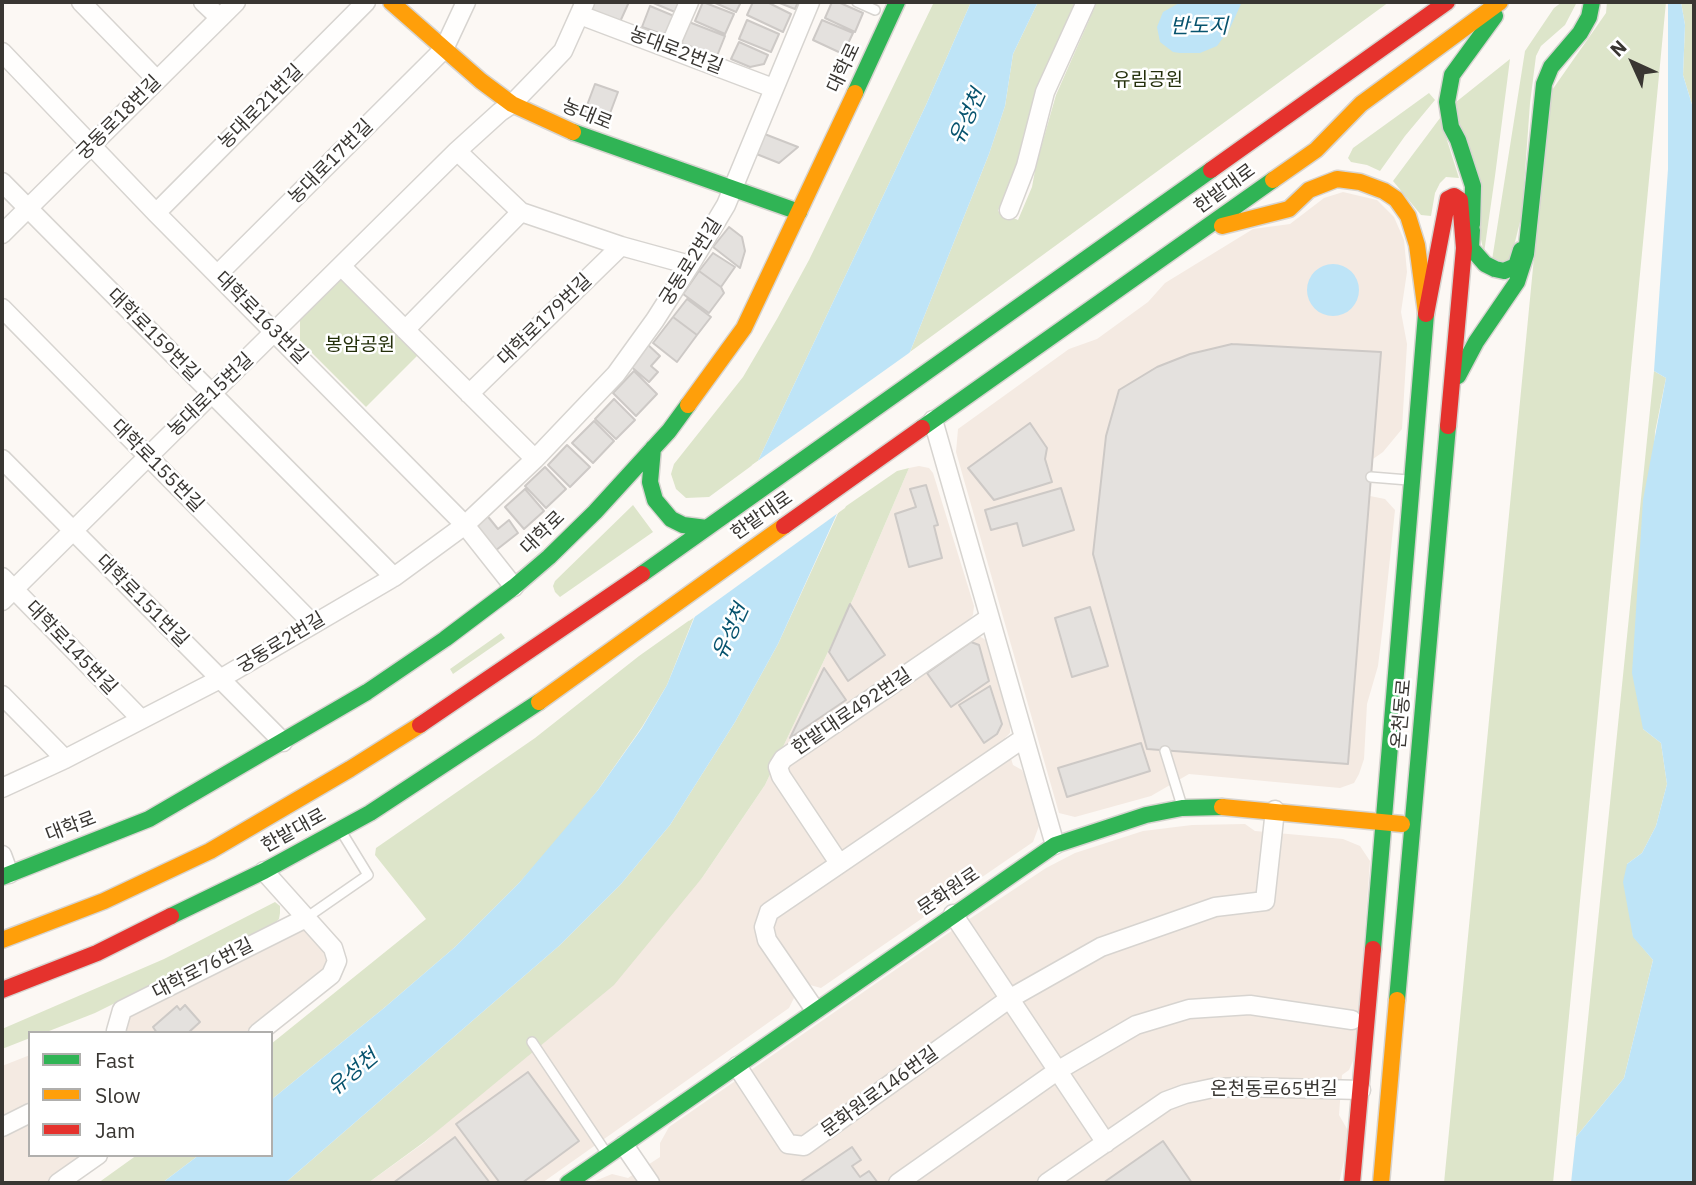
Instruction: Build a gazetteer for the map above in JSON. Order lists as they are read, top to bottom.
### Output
{
  "streets": {
    "main road": [
      "대학로",
      "농대로",
      "한밭대로",
      "온천동로",
      "문화원로"
    ],
    "street": [
      "농대로2번길",
      "농대로21번길",
      "궁동로18번길",
      "농대로17번길",
      "궁동로2번길",
      "대학로163번길",
      "대학로179번길",
      "대학로159번길",
      "농대로15번길",
      "대학로155번길",
      "대학로151번길",
      "대학로145번길",
      "한밭대로492번길",
      "대학로76번길",
      "온천동로65번길",
      "문화원로146번길"
    ]
  },
  "crossings": [
    ["농대로2번길", "농대로15번길"],
    ["대학로", "농대로"],
    ["대학로", "대학로163번길"],
    ["대학로", "대학로151번길"],
    ["농대로21번길", "대학로163번길"],
    ["농대로", "농대로17번길"],
    ["농대로", "궁동로2번길"],
    ["농대로", "농대로15번길"],
    ["궁동로18번길", "대학로163번길"],
    ["궁동로18번길", "대학로159번길"],
    ["농대로17번길", "대학로163번길"],
    ["궁동로2번길", "대학로163번길"],
    ["궁동로2번길", "대학로159번길"],
    ["궁동로2번길", "대학로155번길"],
    ["궁동로2번길", "대학로151번길"],
    ["궁동로2번길", "대학로145번길"],
    ["대학로163번길", "농대로15번길"],
    ["대학로159번길", "농대로15번길"],
    ["농대로15번길", "대학로155번길"],
    ["농대로15번길", "대학로151번길"],
    ["농대로15번길", "대학로145번길"],
    ["온천동로", "문화원로"],
    ["온천동로", "온천동로65번길"],
    ["문화원로", "문화원로146번길"]
  ],
  "water": ["반도지", "유성천"],
  "parks": ["유림공원", "봉암공원"],
  "legend": ["Fast", "Slow", "Jam"],
  "north": "top left"
}
